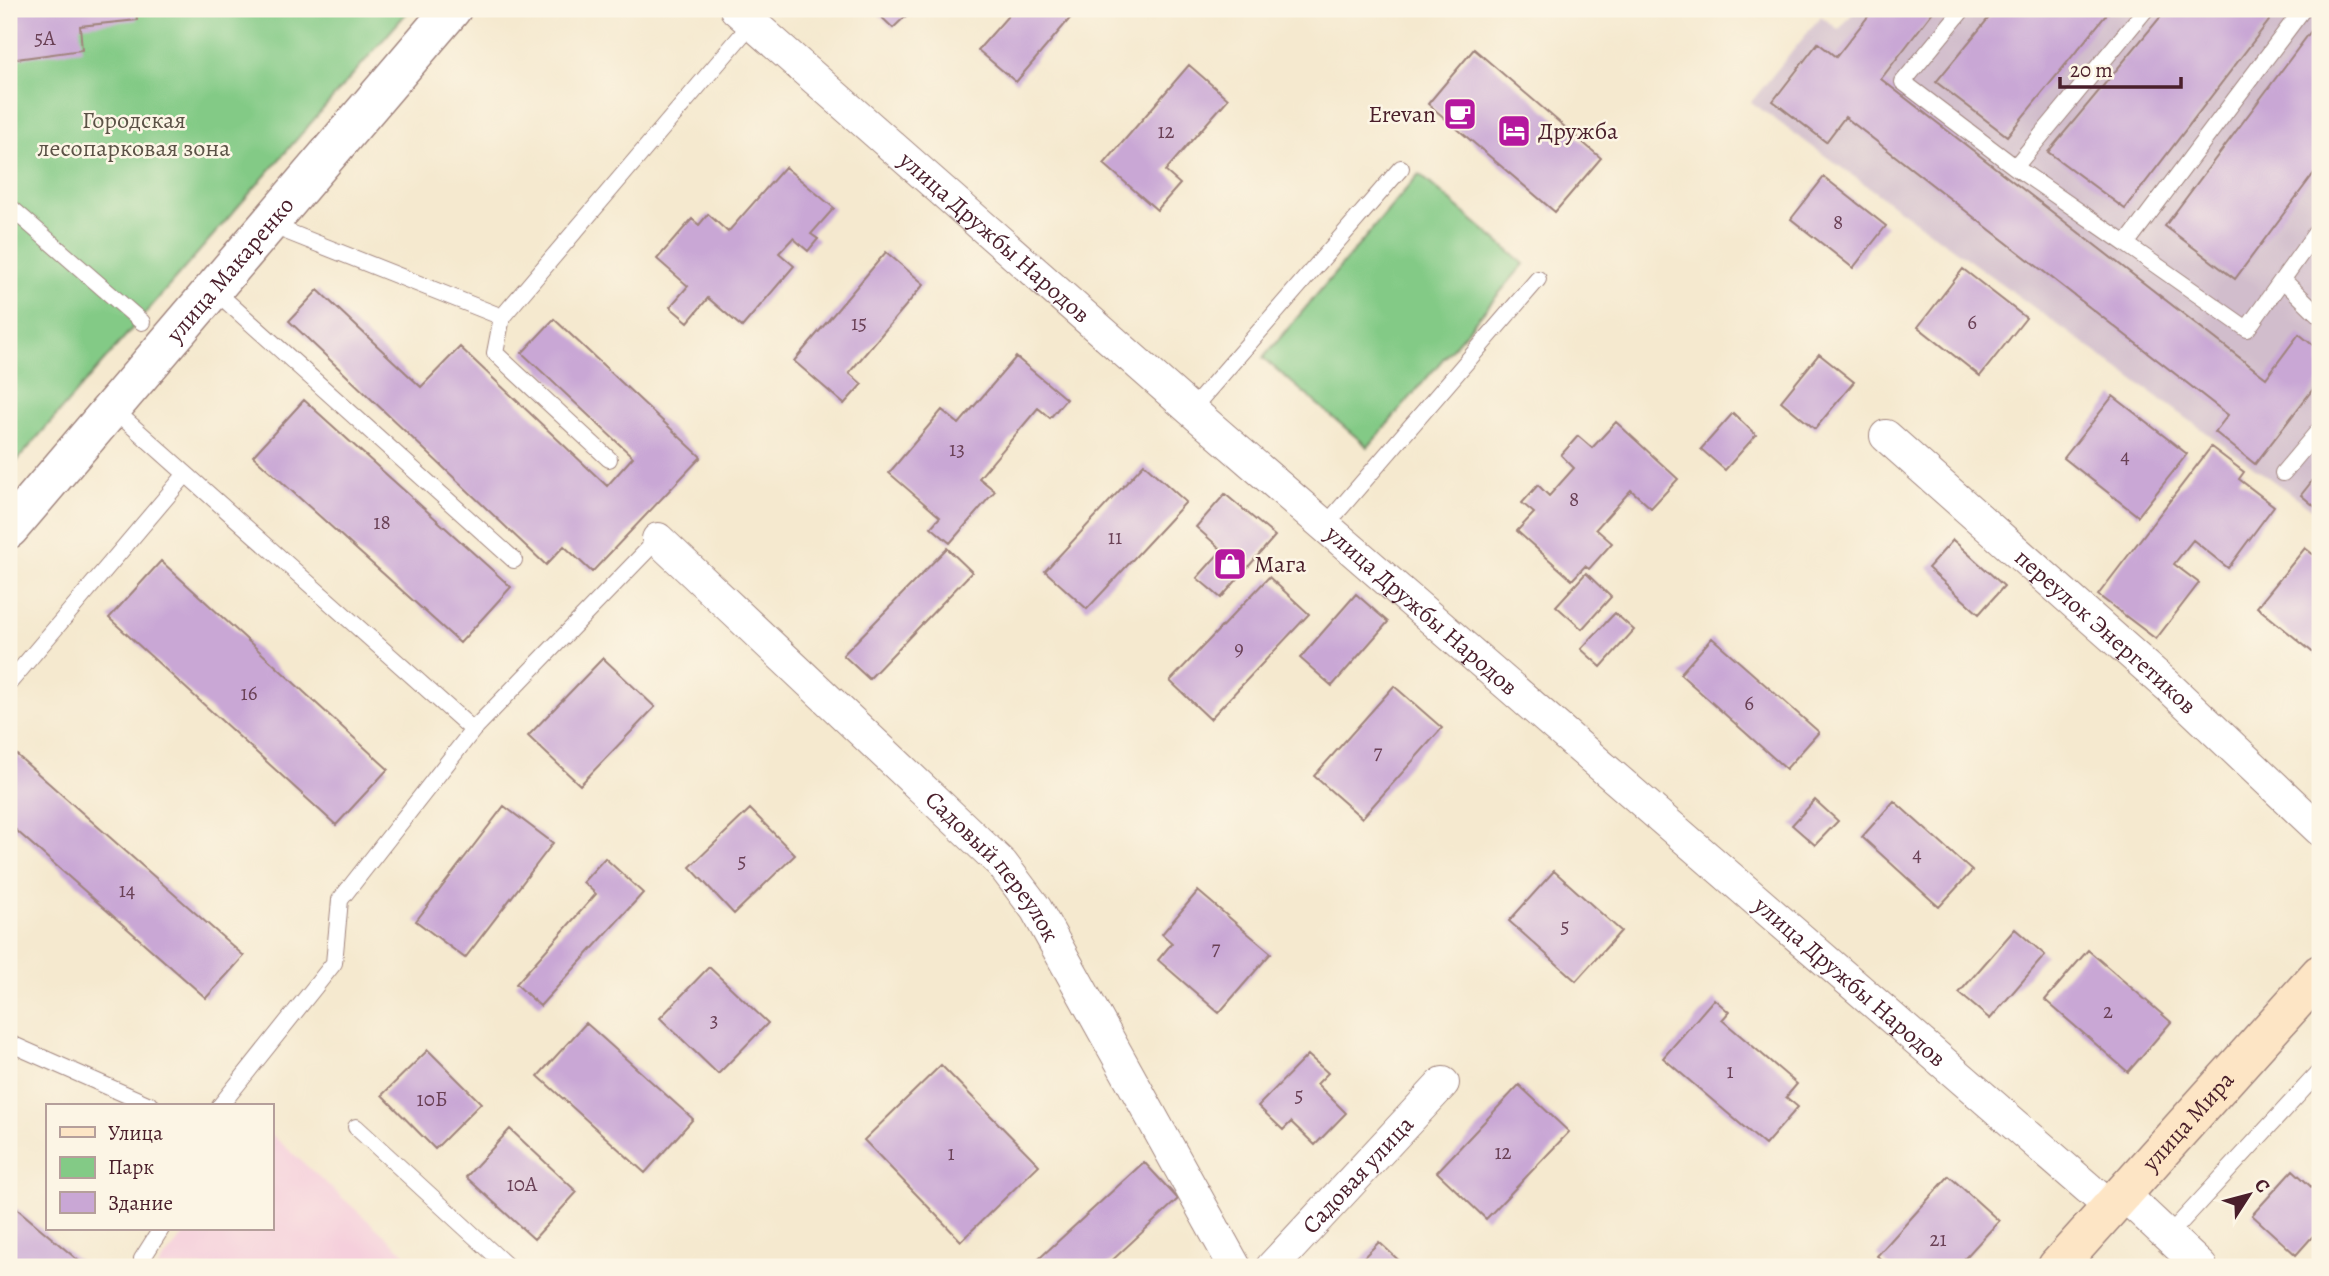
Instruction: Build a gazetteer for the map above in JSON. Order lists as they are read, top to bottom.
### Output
{
  "streets": {
    "main road": ["улица Мира"],
    "street": [
      "улица Дружбы Народов",
      "улица Макаренко",
      "переулок Энергетиков",
      "Садовый переулок",
      "Садовая улица"
    ]
  },
  "crossings": [
    ["улица Дружбы Народов", "улица Мира"]
  ],
  "parks": ["Городская лесопарковая зона"],
  "places": {
    "cafe": ["Erevan"],
    "hotel": ["Дружба"],
    "shop": ["Мага"]
  },
  "house_numbers": [
    "5А",
    "12",
    "8",
    "6",
    "15",
    "13",
    "4",
    "8",
    "18",
    "11",
    "9",
    "16",
    "6",
    "7",
    "4",
    "5",
    "14",
    "5",
    "7",
    "2",
    "3",
    "1",
    "5",
    "10Б",
    "12",
    "1",
    "10А",
    "21"
  ],
  "legend": ["Улица", "Парк", "Здание"],
  "scale_bar": "20 m",
  "north": "top right"
}
